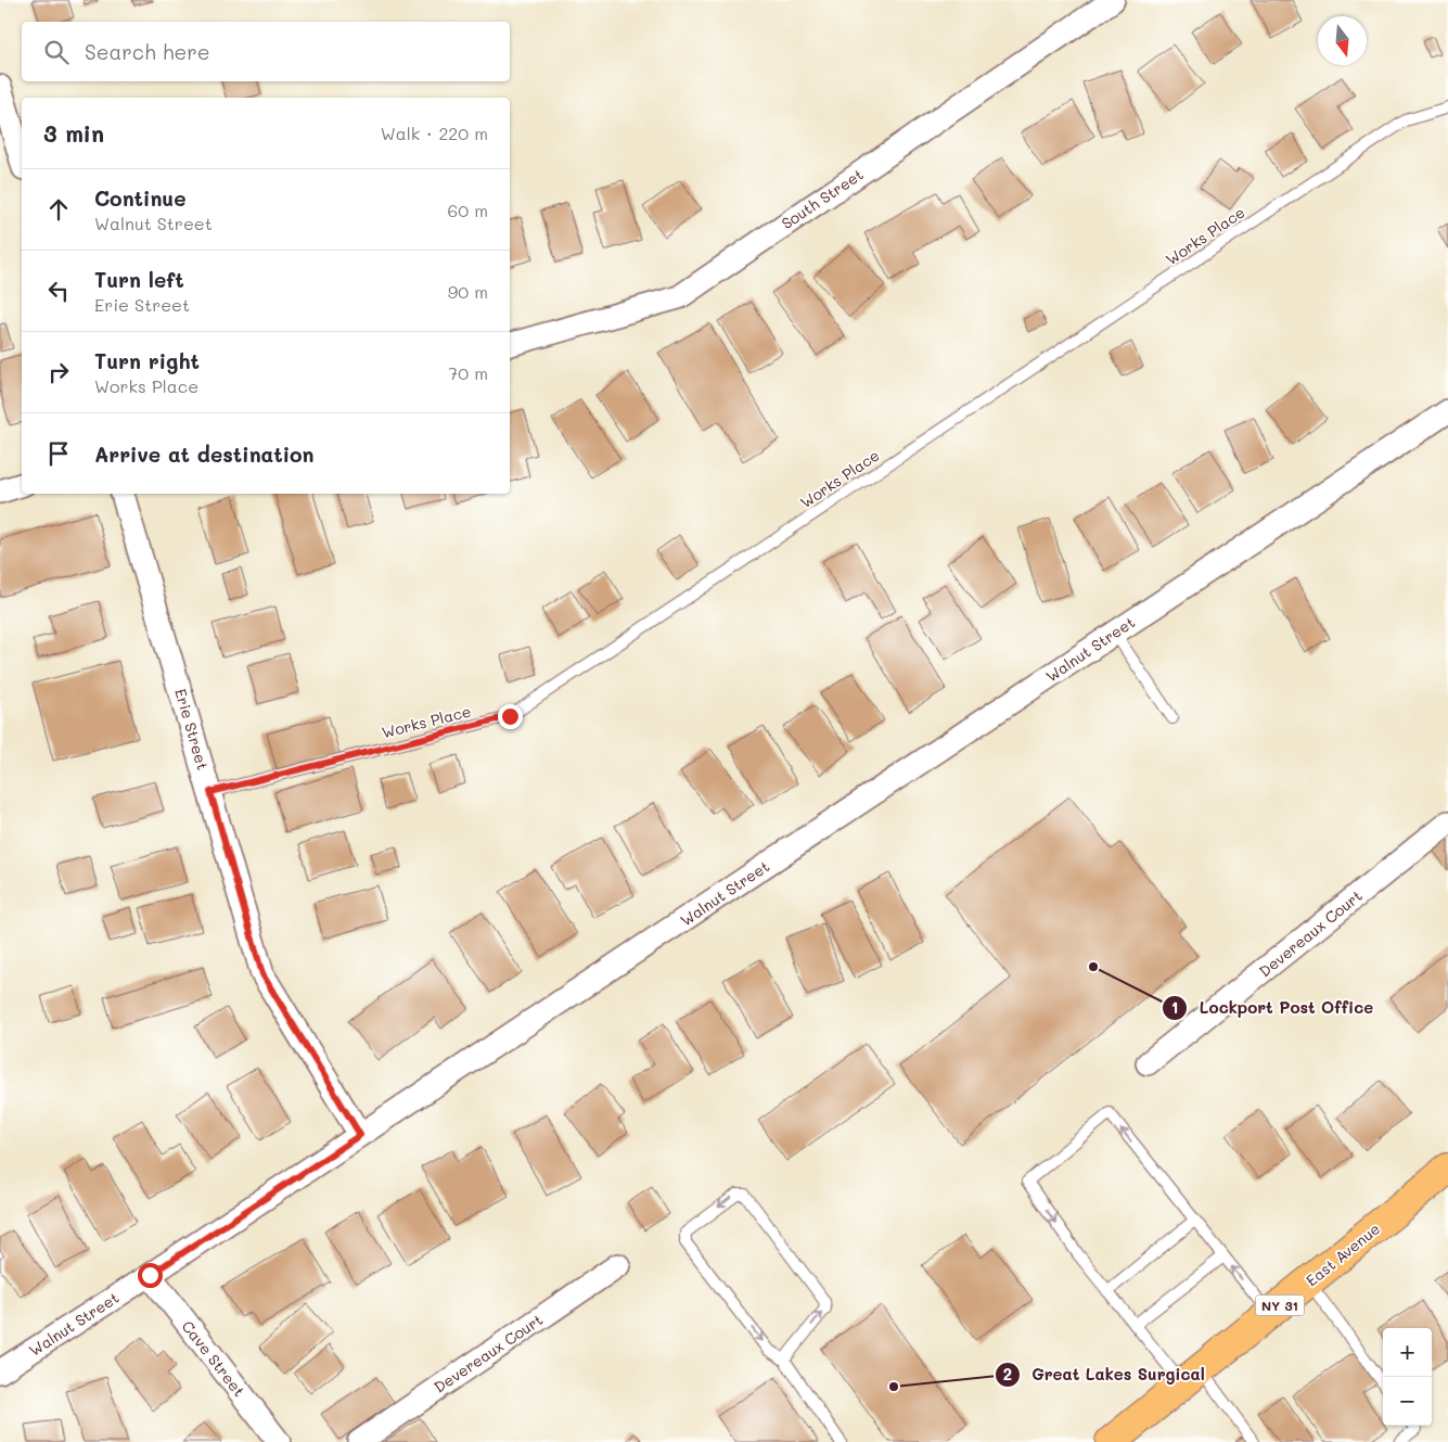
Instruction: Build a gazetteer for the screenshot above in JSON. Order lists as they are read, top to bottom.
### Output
{
  "streets": {
    "highway": ["East Avenue", "NY 31"],
    "street": [
      "South Street",
      "Walnut Street",
      "Erie Street",
      "Devereaux Court",
      "Cave Street"
    ],
    "lane": ["Works Place"]
  },
  "crossings": [
    ["Works Place", "Erie Street"],
    ["Walnut Street", "Erie Street"],
    ["Walnut Street", "Cave Street"]
  ],
  "places": ["Lockport Post Office", "Great Lakes Surgical"],
  "north": "bottom",
  "page": {
    "search": "Search here",
    "heading": ["3 min", "Walk · 220 m"],
    "list": [
      ["Continue", "Walnut Street", "60 m"],
      ["Turn left", "Erie Street", "90 m"],
      ["Turn right", "Works Place", "70 m"],
      "Arrive at destination"
    ],
    "map_buttons": ["+", "−"]
  }
}
